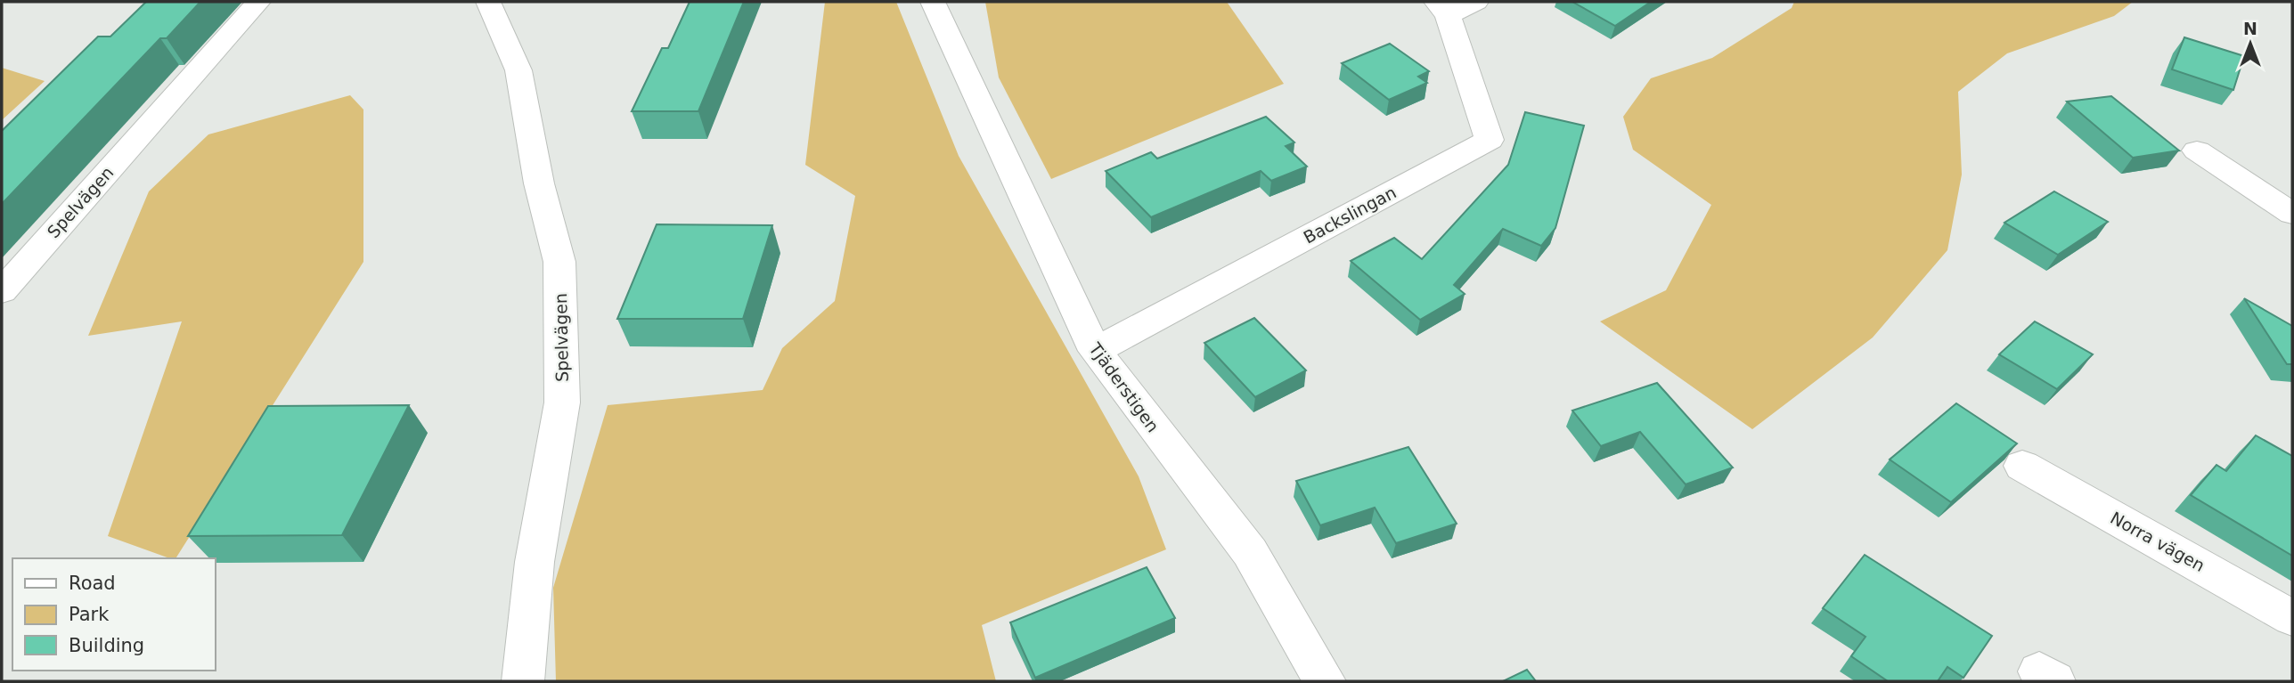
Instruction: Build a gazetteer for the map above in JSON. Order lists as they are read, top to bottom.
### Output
{
  "streets": {
    "street": [
      "Spelvägen",
      "Backslingan",
      "Tjäderstigen",
      "Norra vägen"
    ]
  },
  "crossings": [
    ["Backslingan", "Tjäderstigen"]
  ],
  "legend": ["Road", "Park", "Building"],
  "north": "top"
}
